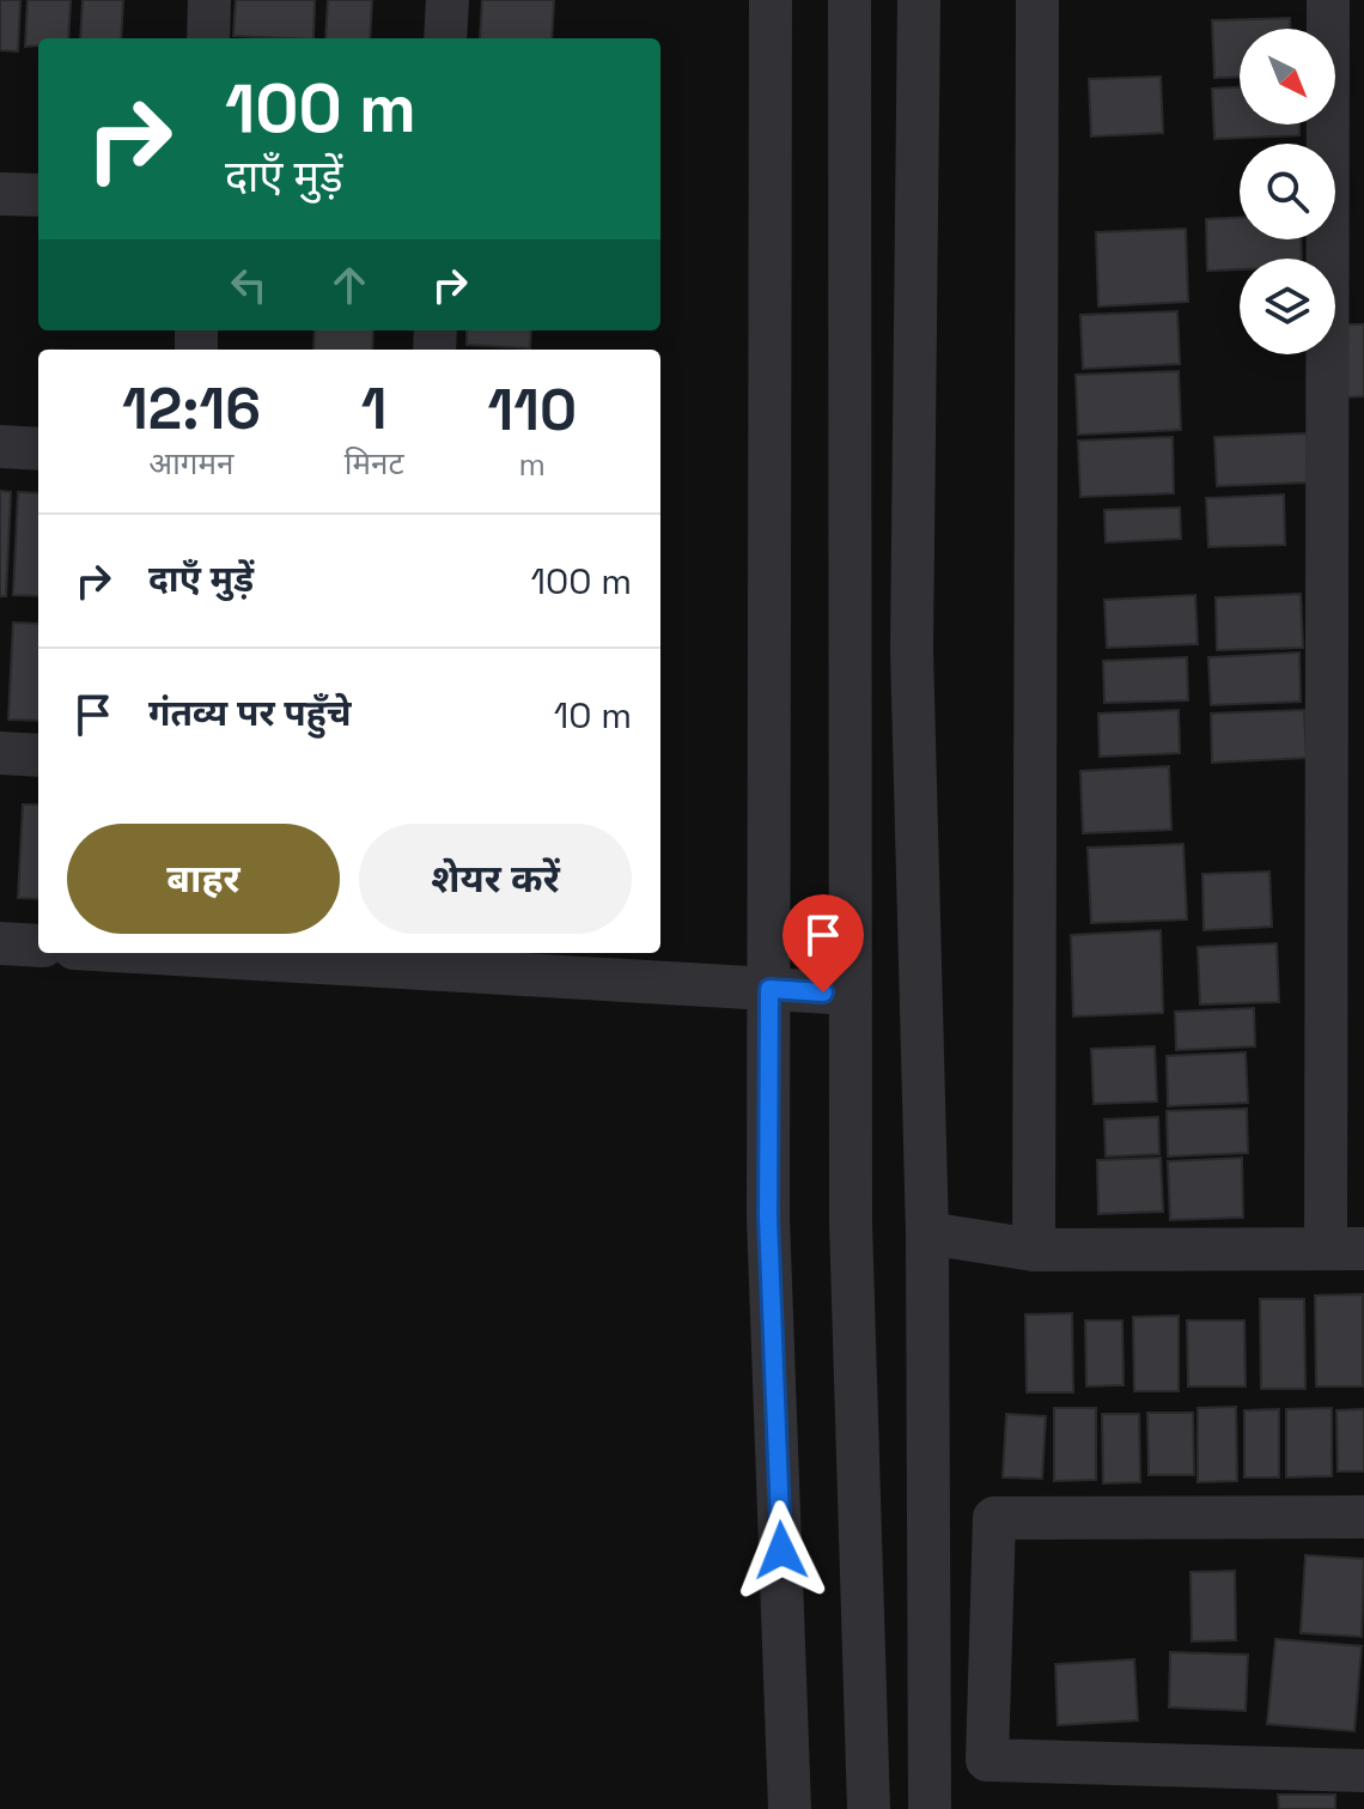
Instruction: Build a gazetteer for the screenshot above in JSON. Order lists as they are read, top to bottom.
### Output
{
  "north": "bottom right",
  "page": {
    "turn": ["100 m", "दाएँ मुड़ें"],
    "eta": [
      "12:16",
      "आगमन",
      "1",
      "मिनट",
      "110",
      "m"
    ],
    "list": [
      {
        "name": "दाएँ मुड़ें",
        "value": "100 m"
      },
      {
        "name": "गंतव्य पर पहुँचे",
        "value": "10 m"
      }
    ],
    "buttons": ["बाहर", "शेयर करें"]
  }
}
